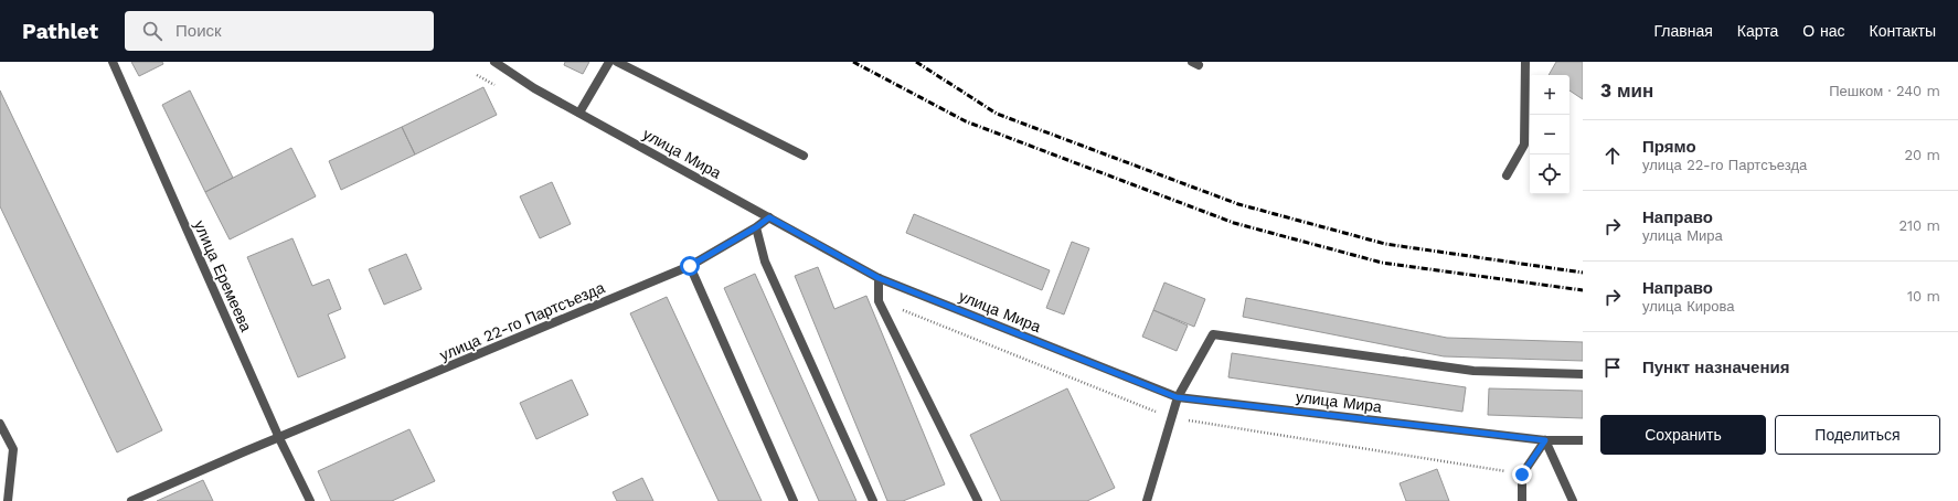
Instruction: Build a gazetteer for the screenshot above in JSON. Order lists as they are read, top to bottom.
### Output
{
  "streets": {
    "street": ["улица Мира", "улица Еремеева", "улица 22-го Партсъезда"]
  },
  "crossings": [
    ["улица Мира", "улица 22-го Партсъезда"],
    ["улица Еремеева", "улица 22-го Партсъезда"]
  ],
  "page": {
    "header": "Pathlet",
    "search": "Поиск",
    "nav": [
      "Главная",
      "Карта",
      "О нас",
      "Контакты"
    ],
    "heading": ["3 мин", "Пешком · 240 m"],
    "map_buttons": ["+", "−"],
    "list": [
      ["Прямо", "улица 22-го Партсъезда", "20 m"],
      ["Направо", "улица Мира", "210 m"],
      ["Направо", "улица Кирова", "10 m"],
      "Пункт назначения"
    ],
    "buttons": ["Сохранить", "Поделиться"]
  }
}
